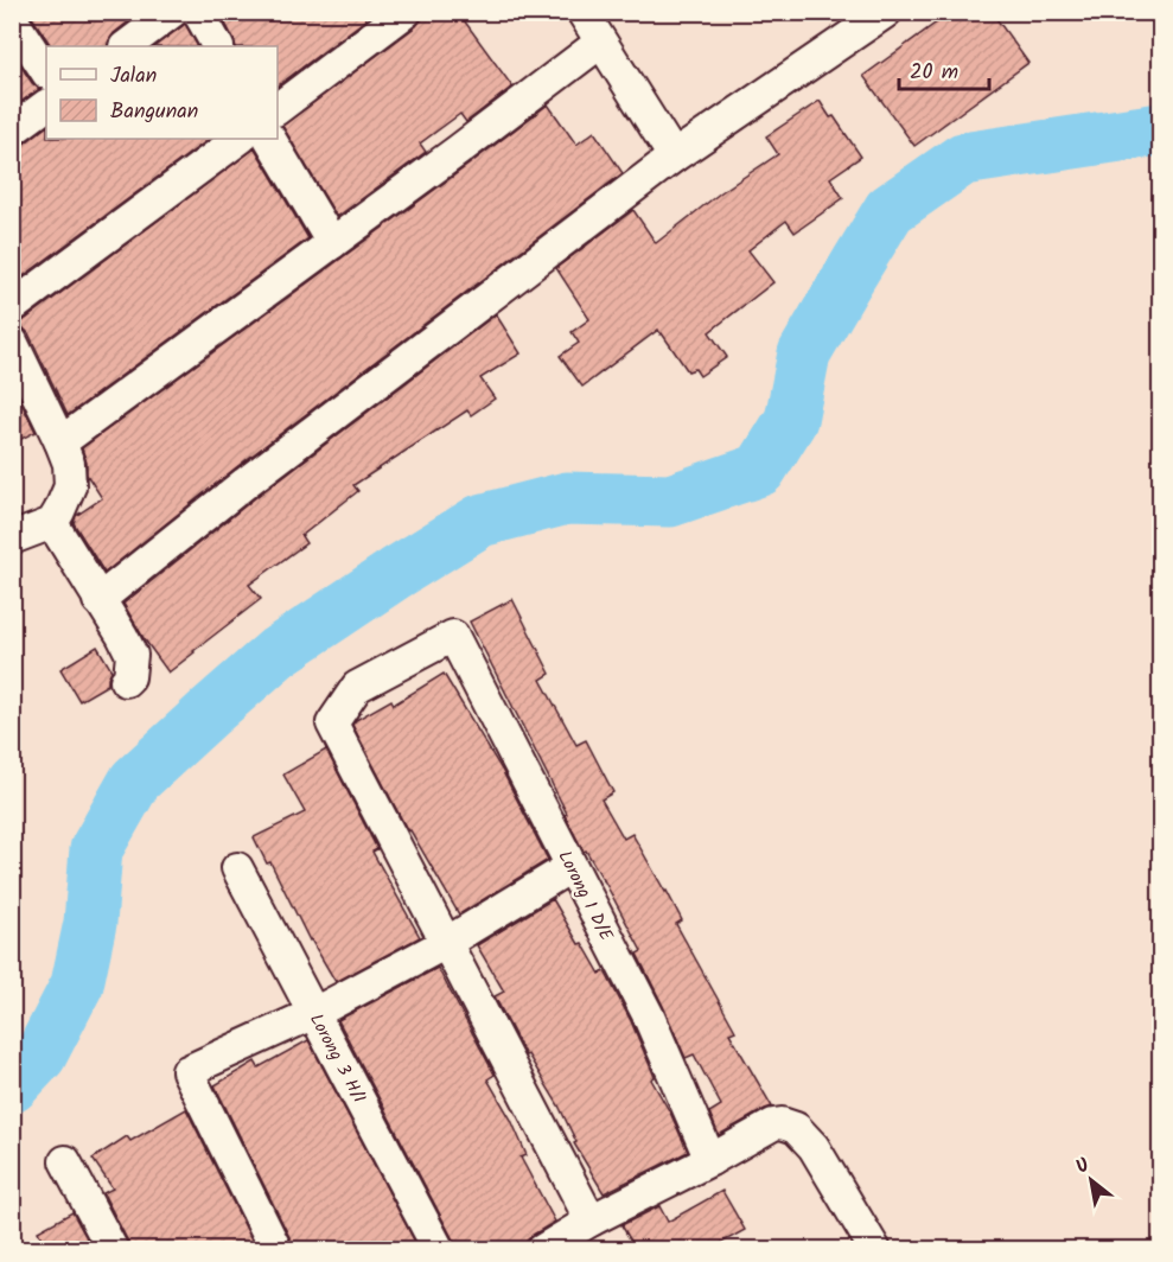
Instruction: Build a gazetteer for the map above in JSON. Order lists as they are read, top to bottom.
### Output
{
  "streets": {
    "street": ["Lorong 1 D/E", "Lorong 3 H/I"]
  },
  "legend": ["Jalan", "Bangunan"],
  "scale_bar": "20 m",
  "north": "top left"
}
